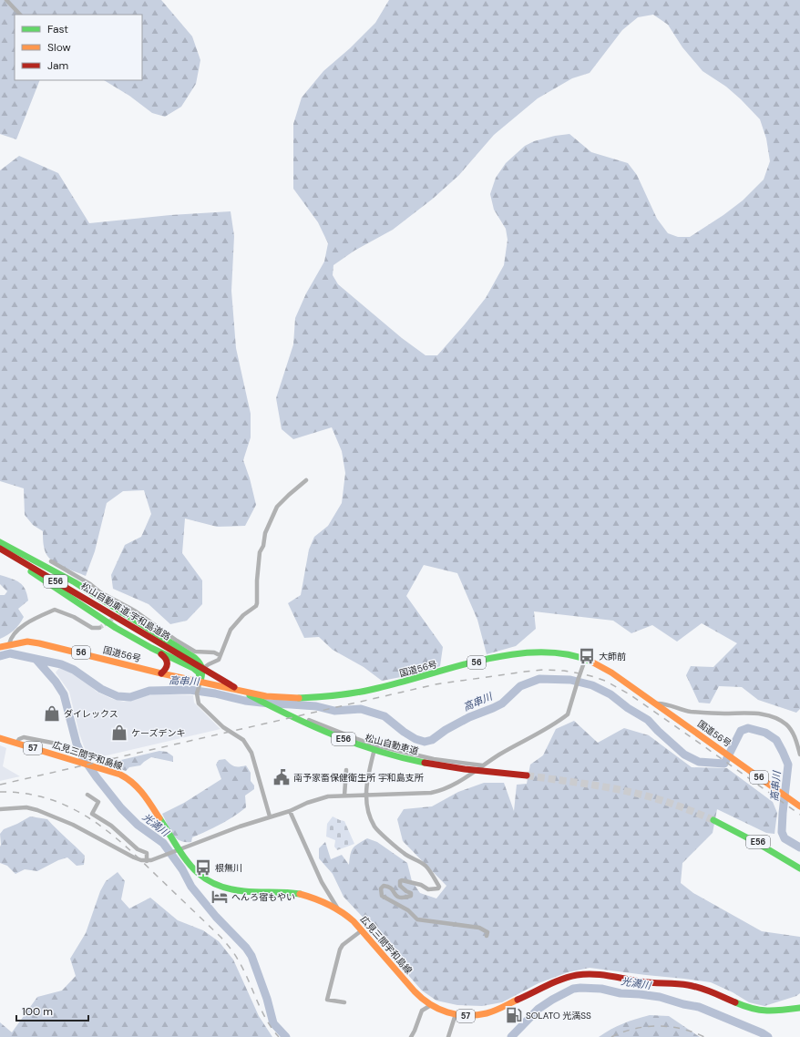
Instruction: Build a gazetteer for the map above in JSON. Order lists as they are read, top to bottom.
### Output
{
  "streets": {
    "main road": [
      "E56",
      "松山自動車道;宇和島道路",
      "56",
      "国道56号",
      "松山自動車道",
      "57",
      "広見三間宇和島線"
    ]
  },
  "crossings": [
    ["松山自動車道;宇和島道路", "松山自動車道"]
  ],
  "water": ["高串川", "光満川"],
  "places": {
    "bus stop": ["大師前", "根無川"],
    "shop": ["ダイレックス", "ケーズデンキ"],
    "public building": ["南予家畜保健衛生所 宇和島支所"],
    "hotel": ["へんろ宿もやい"],
    "fuel station": ["SOLATO 光満SS"]
  },
  "legend": ["Fast", "Slow", "Jam"],
  "scale_bar": "100 m"
}
